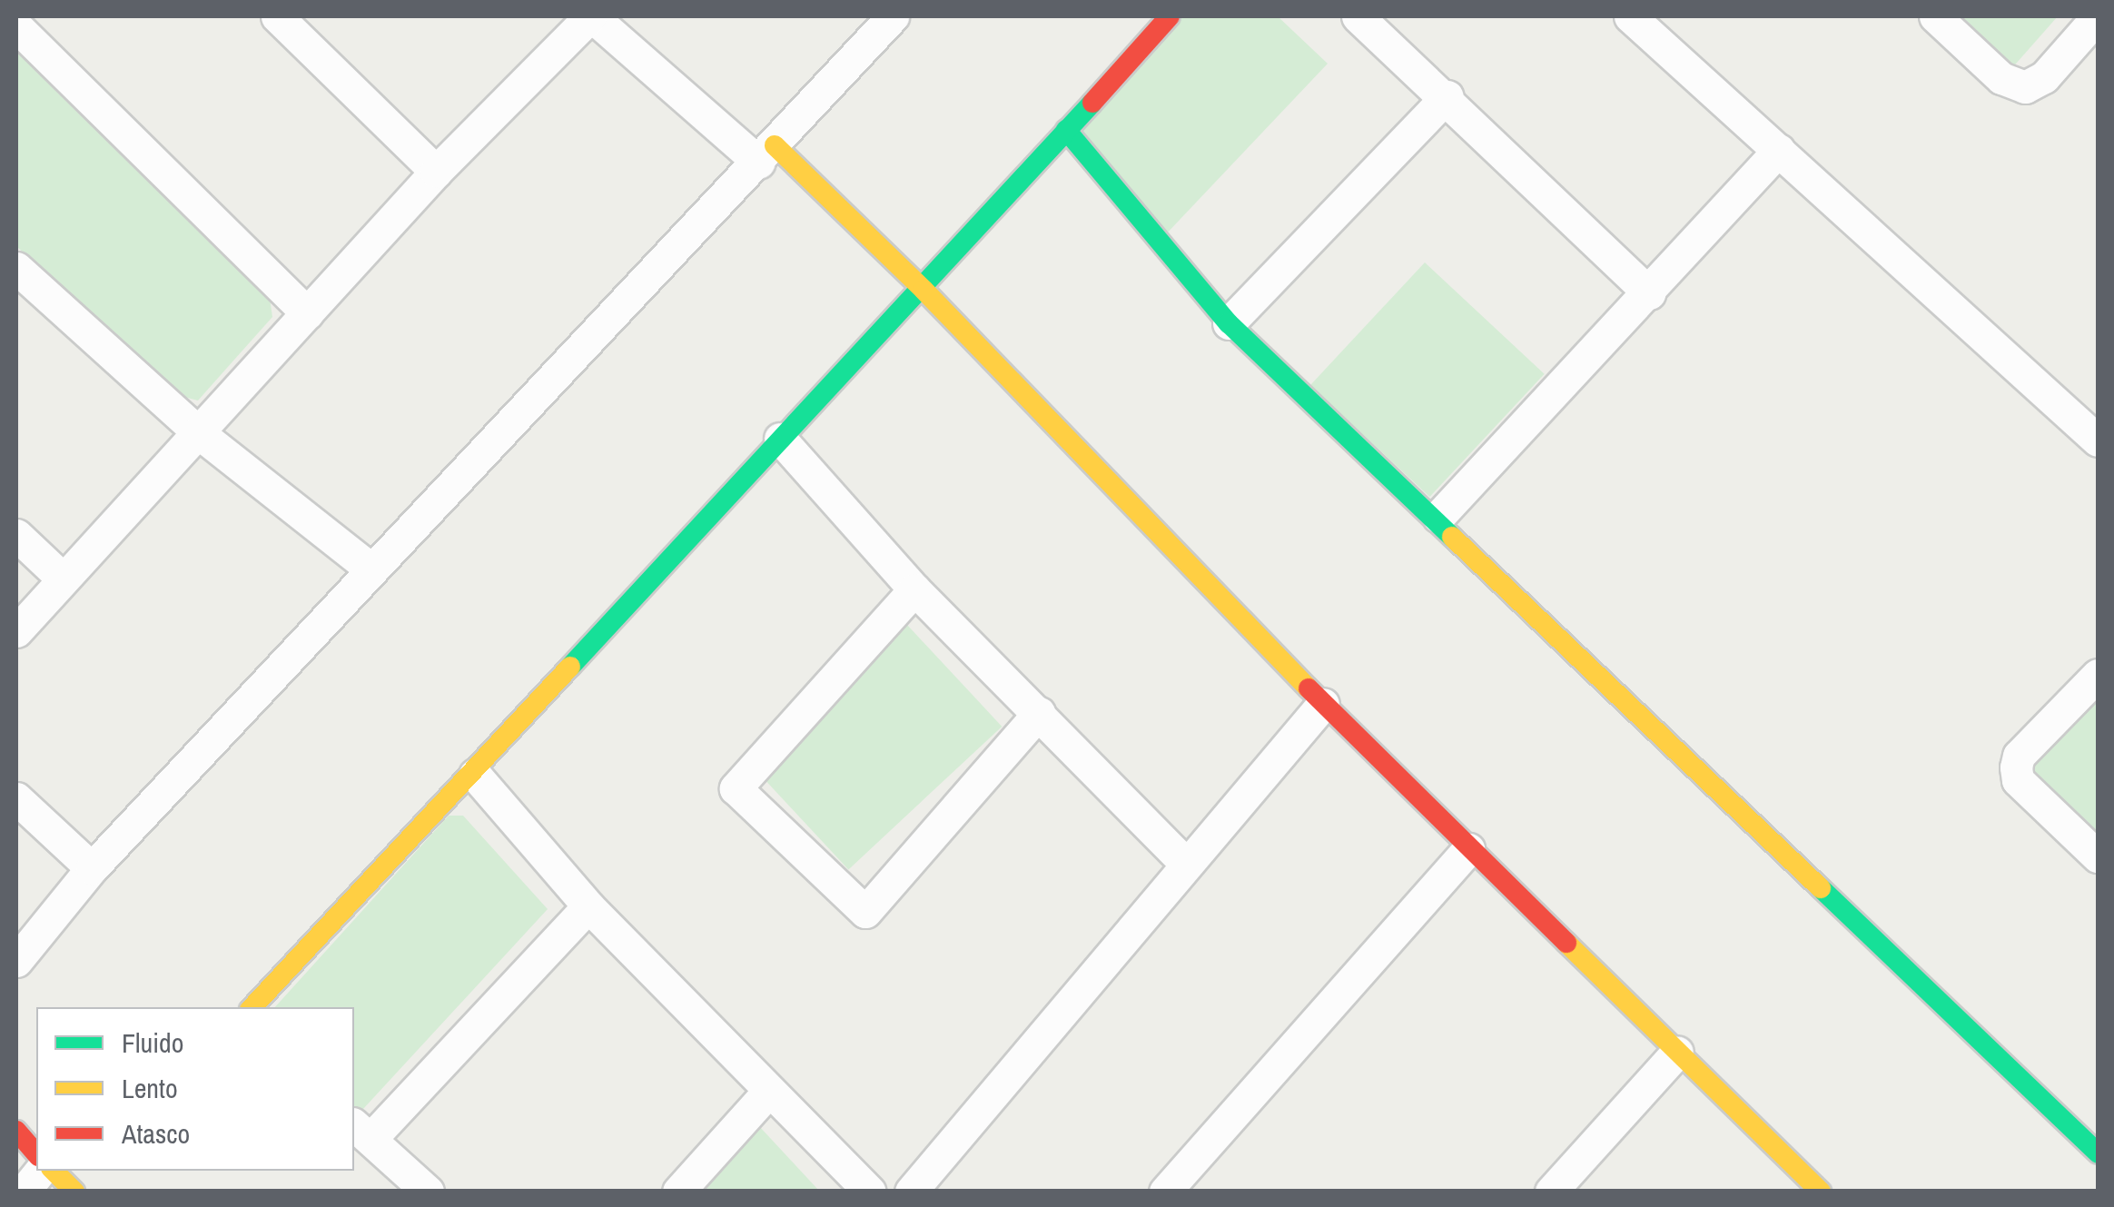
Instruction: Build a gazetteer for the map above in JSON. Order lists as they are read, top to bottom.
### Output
{
  "legend": ["Fluido", "Lento", "Atasco"]
}
